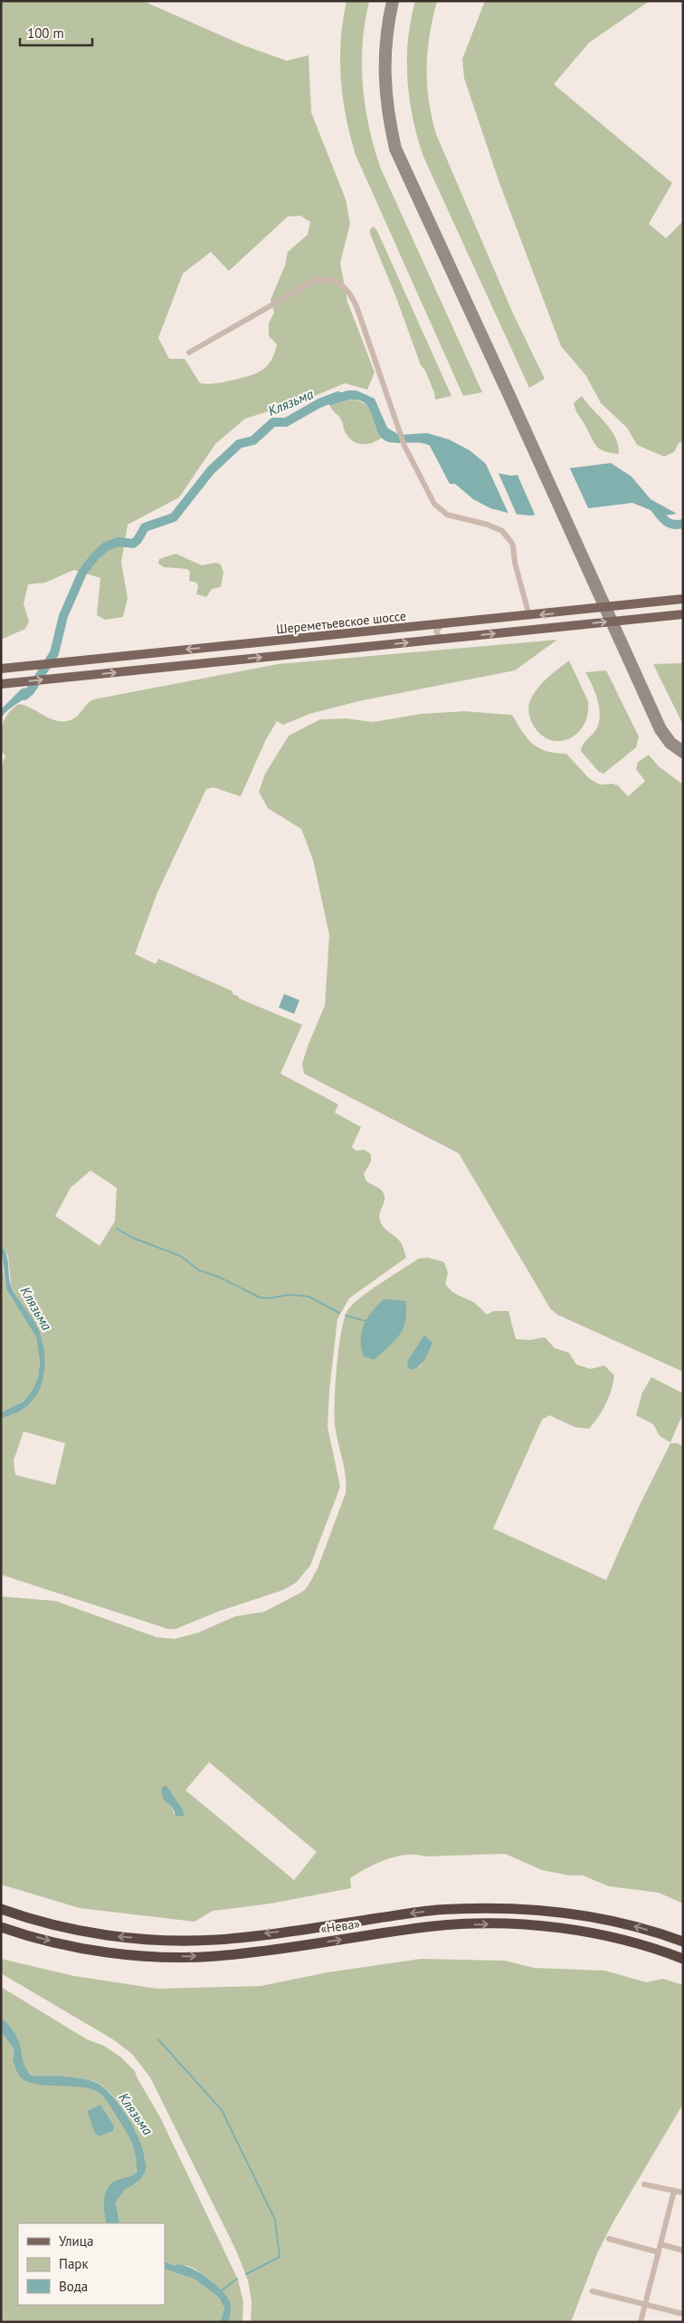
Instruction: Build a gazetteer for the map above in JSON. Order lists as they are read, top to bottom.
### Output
{
  "streets": {
    "highway": ["«Нева»"],
    "main road": ["Шереметьевское шоссе"]
  },
  "water": ["Клязьма"],
  "legend": ["Улица", "Парк", "Вода"],
  "scale_bar": "100 m"
}
